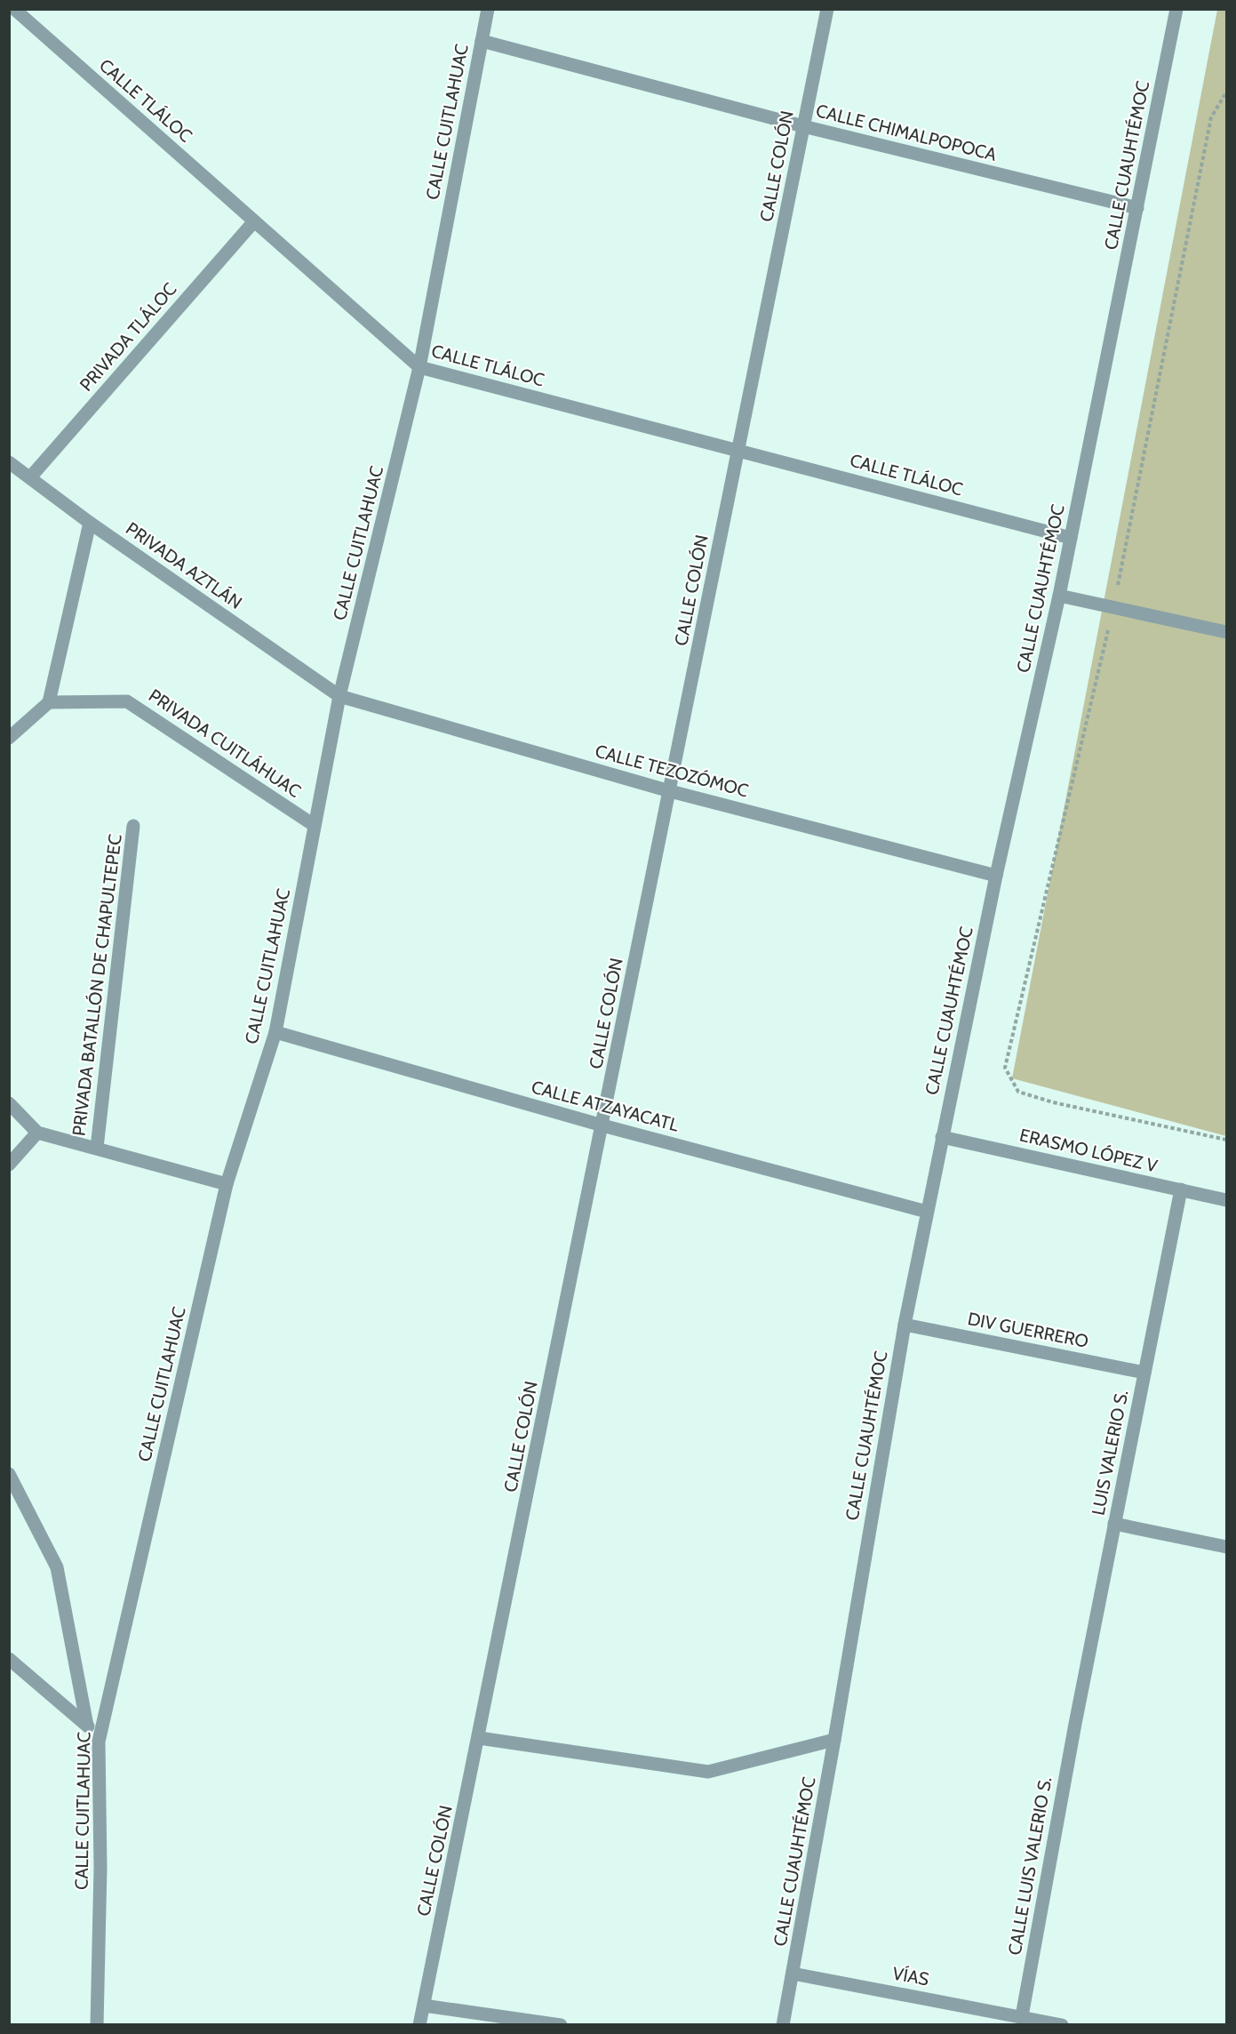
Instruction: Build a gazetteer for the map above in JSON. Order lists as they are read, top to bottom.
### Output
{
  "streets": {
    "street": [
      "CALLE TLÁLOC",
      "CALLE CUITLAHUAC",
      "CALLE CHIMALPOPOCA",
      "CALLE CUAUHTÉMOC",
      "CALLE COLÓN",
      "PRIVADA TLÁLOC",
      "PRIVADA AZTLÁN",
      "PRIVADA CUITLÁHUAC",
      "CALLE TEZOZÓMOC",
      "PRIVADA BATALLÓN DE CHAPULTEPEC",
      "CALLE ATZAYACATL",
      "ERASMO LÓPEZ V",
      "DIV GUERRERO",
      "LUIS VALERIO S.",
      "CALLE LUIS VALERIO S.",
      "VÍAS"
    ]
  },
  "crossings": [
    ["CALLE TLÁLOC", "CALLE CUITLAHUAC"],
    ["CALLE TLÁLOC", "CALLE CUAUHTÉMOC"],
    ["CALLE TLÁLOC", "CALLE COLÓN"],
    ["CALLE TLÁLOC", "PRIVADA TLÁLOC"],
    ["CALLE CUITLAHUAC", "CALLE CHIMALPOPOCA"],
    ["CALLE CUITLAHUAC", "PRIVADA AZTLÁN"],
    ["CALLE CUITLAHUAC", "PRIVADA CUITLÁHUAC"],
    ["CALLE CUITLAHUAC", "CALLE TEZOZÓMOC"],
    ["CALLE CUITLAHUAC", "CALLE ATZAYACATL"],
    ["CALLE CHIMALPOPOCA", "CALLE CUAUHTÉMOC"],
    ["CALLE CHIMALPOPOCA", "CALLE COLÓN"],
    ["CALLE CUAUHTÉMOC", "CALLE TEZOZÓMOC"],
    ["CALLE CUAUHTÉMOC", "CALLE ATZAYACATL"],
    ["CALLE CUAUHTÉMOC", "ERASMO LÓPEZ V"],
    ["CALLE CUAUHTÉMOC", "DIV GUERRERO"],
    ["CALLE CUAUHTÉMOC", "VÍAS"],
    ["CALLE COLÓN", "CALLE TEZOZÓMOC"],
    ["CALLE COLÓN", "CALLE ATZAYACATL"],
    ["PRIVADA TLÁLOC", "PRIVADA AZTLÁN"],
    ["PRIVADA AZTLÁN", "CALLE TEZOZÓMOC"],
    ["ERASMO LÓPEZ V", "LUIS VALERIO S."],
    ["DIV GUERRERO", "LUIS VALERIO S."],
    ["LUIS VALERIO S.", "CALLE LUIS VALERIO S."],
    ["CALLE LUIS VALERIO S.", "VÍAS"]
  ]
}
